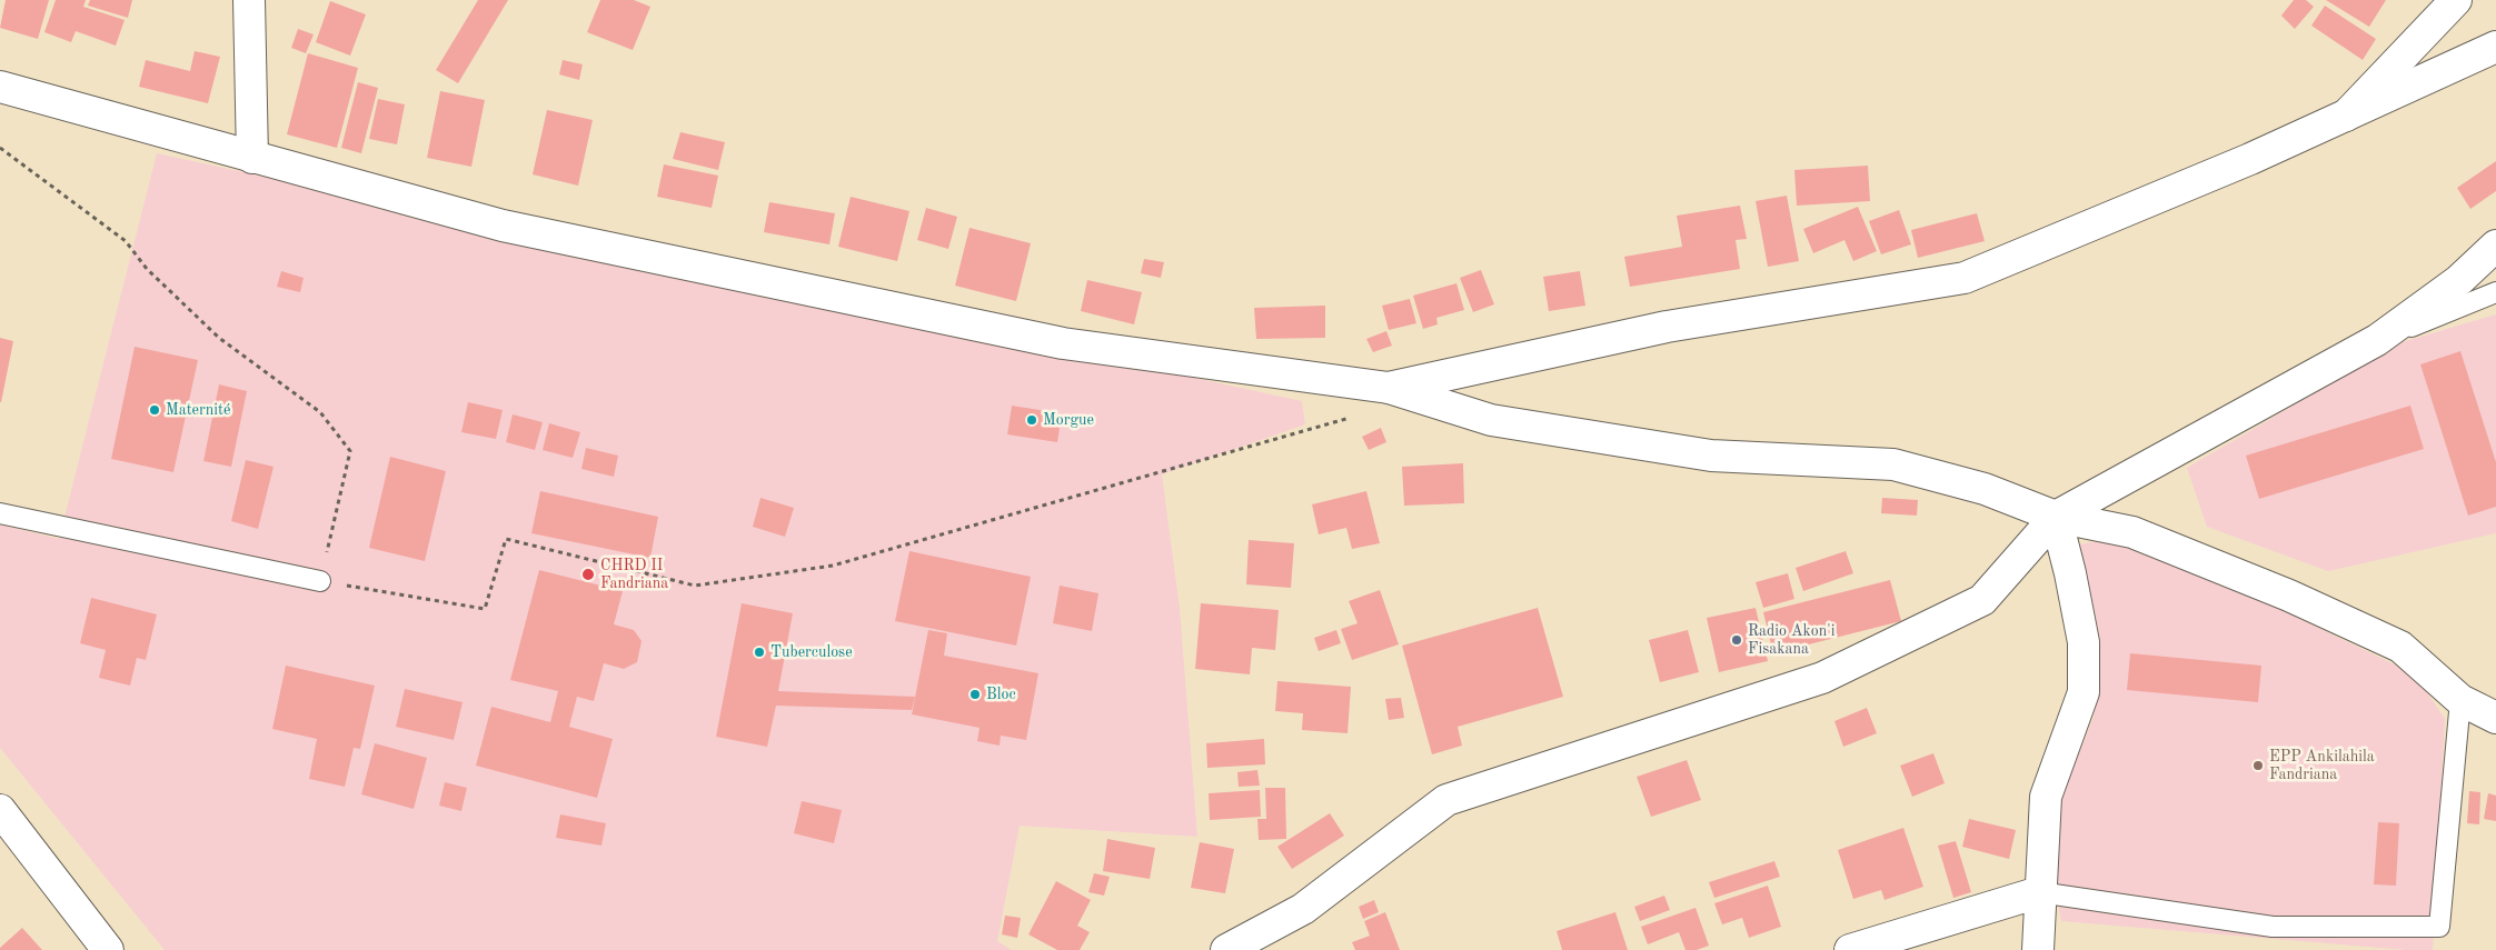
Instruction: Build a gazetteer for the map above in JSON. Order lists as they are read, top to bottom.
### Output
{
  "places": [
    "Maternité",
    "Morgue",
    "CHRD II Fandriana",
    "Radio Akon'i Fisakana",
    "Tuberculose",
    "Bloc",
    "EPP Ankilahila Fandriana"
  ]
}
